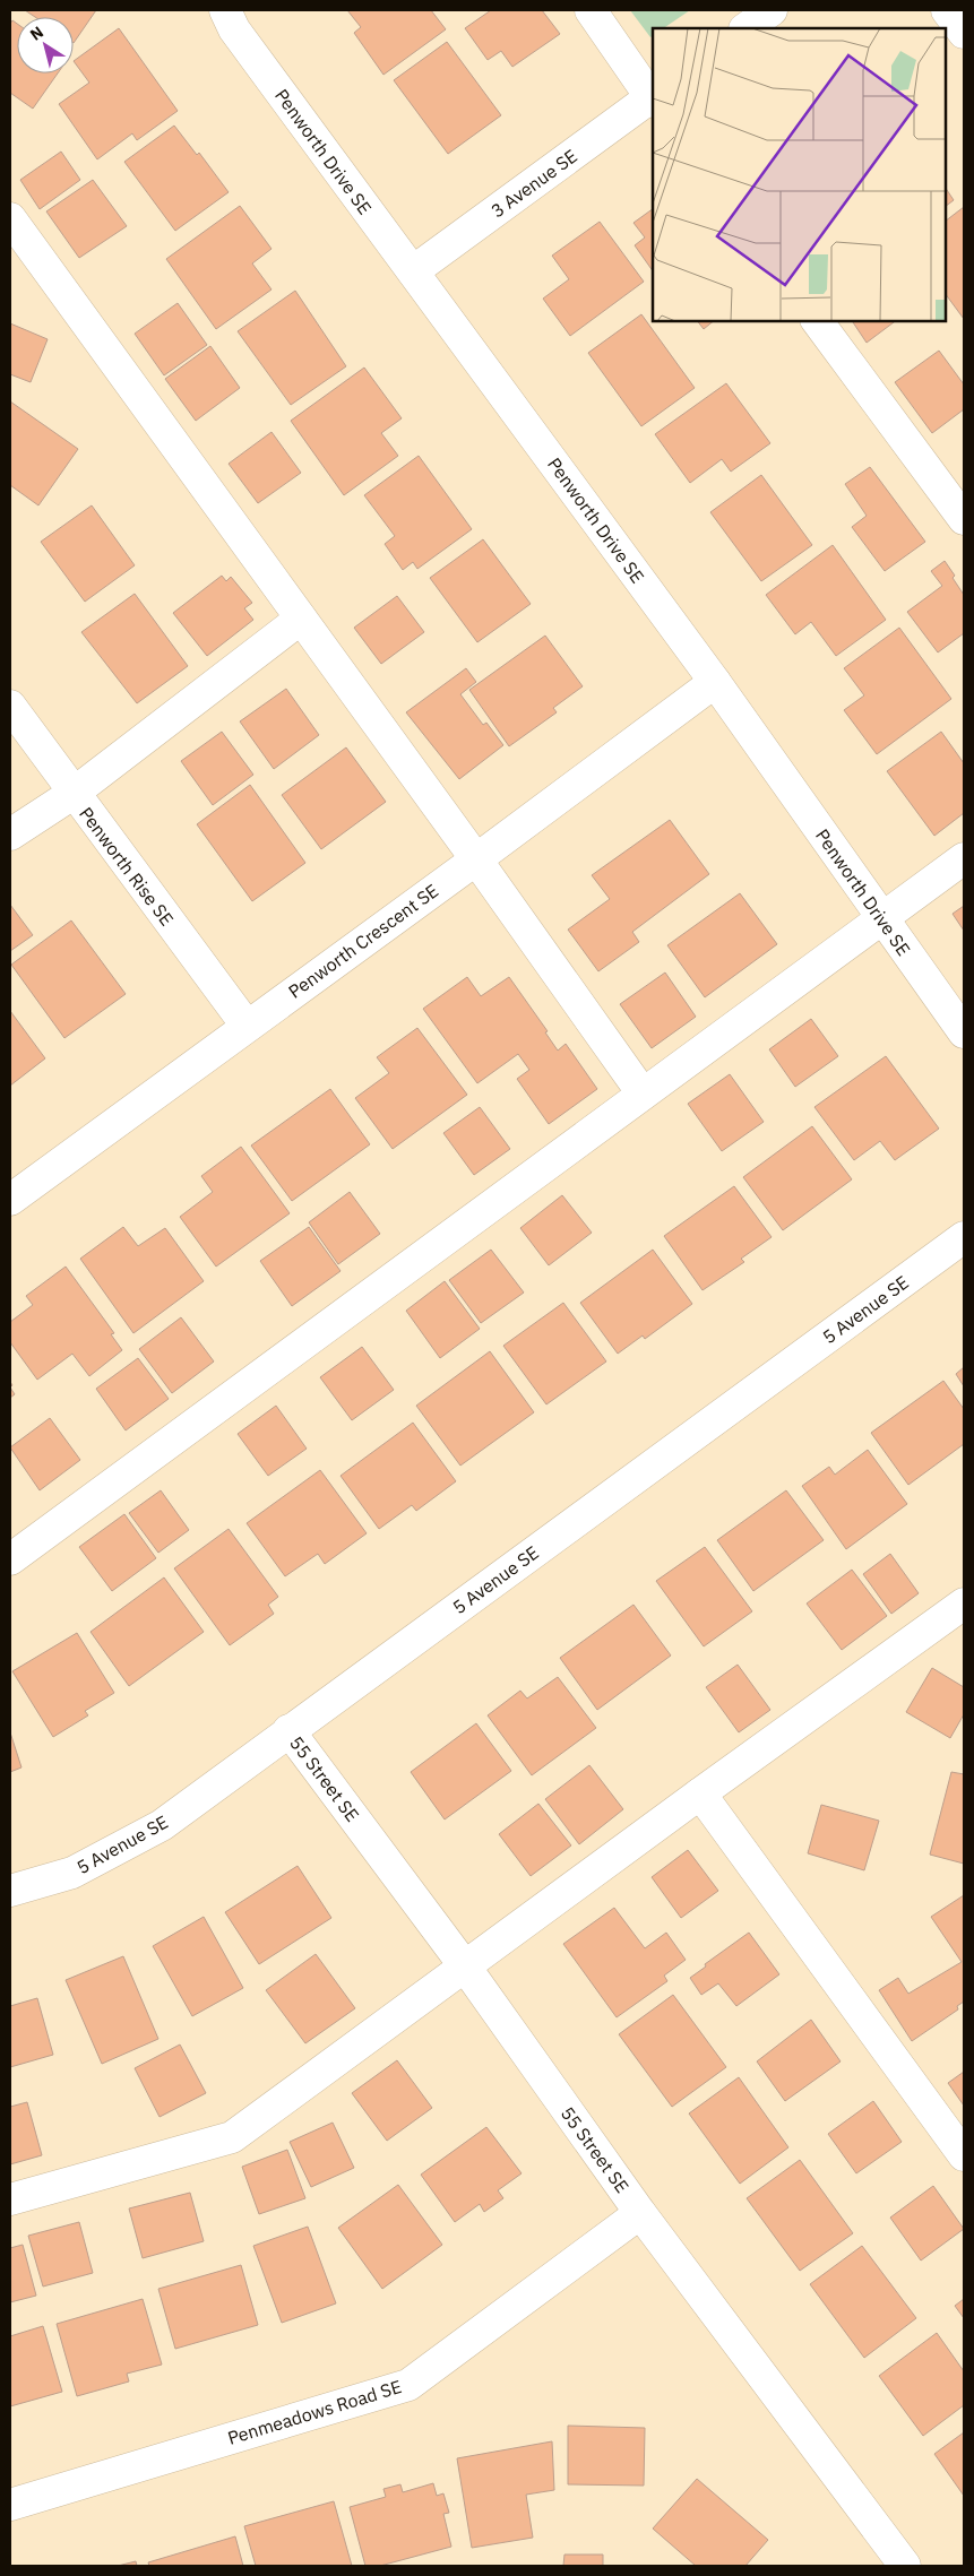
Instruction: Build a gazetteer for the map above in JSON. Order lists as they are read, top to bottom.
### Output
{
  "streets": {
    "street": [
      "Penworth Drive SE",
      "3 Avenue SE",
      "Penworth Rise SE",
      "Penworth Crescent SE",
      "5 Avenue SE",
      "55 Street SE",
      "Penmeadows Road SE"
    ]
  },
  "crossings": [
    ["Penworth Drive SE", "3 Avenue SE"],
    ["Penworth Drive SE", "Penworth Crescent SE"],
    ["Penworth Rise SE", "Penworth Crescent SE"],
    ["5 Avenue SE", "55 Street SE"],
    ["55 Street SE", "Penmeadows Road SE"]
  ],
  "north": "top left"
}
